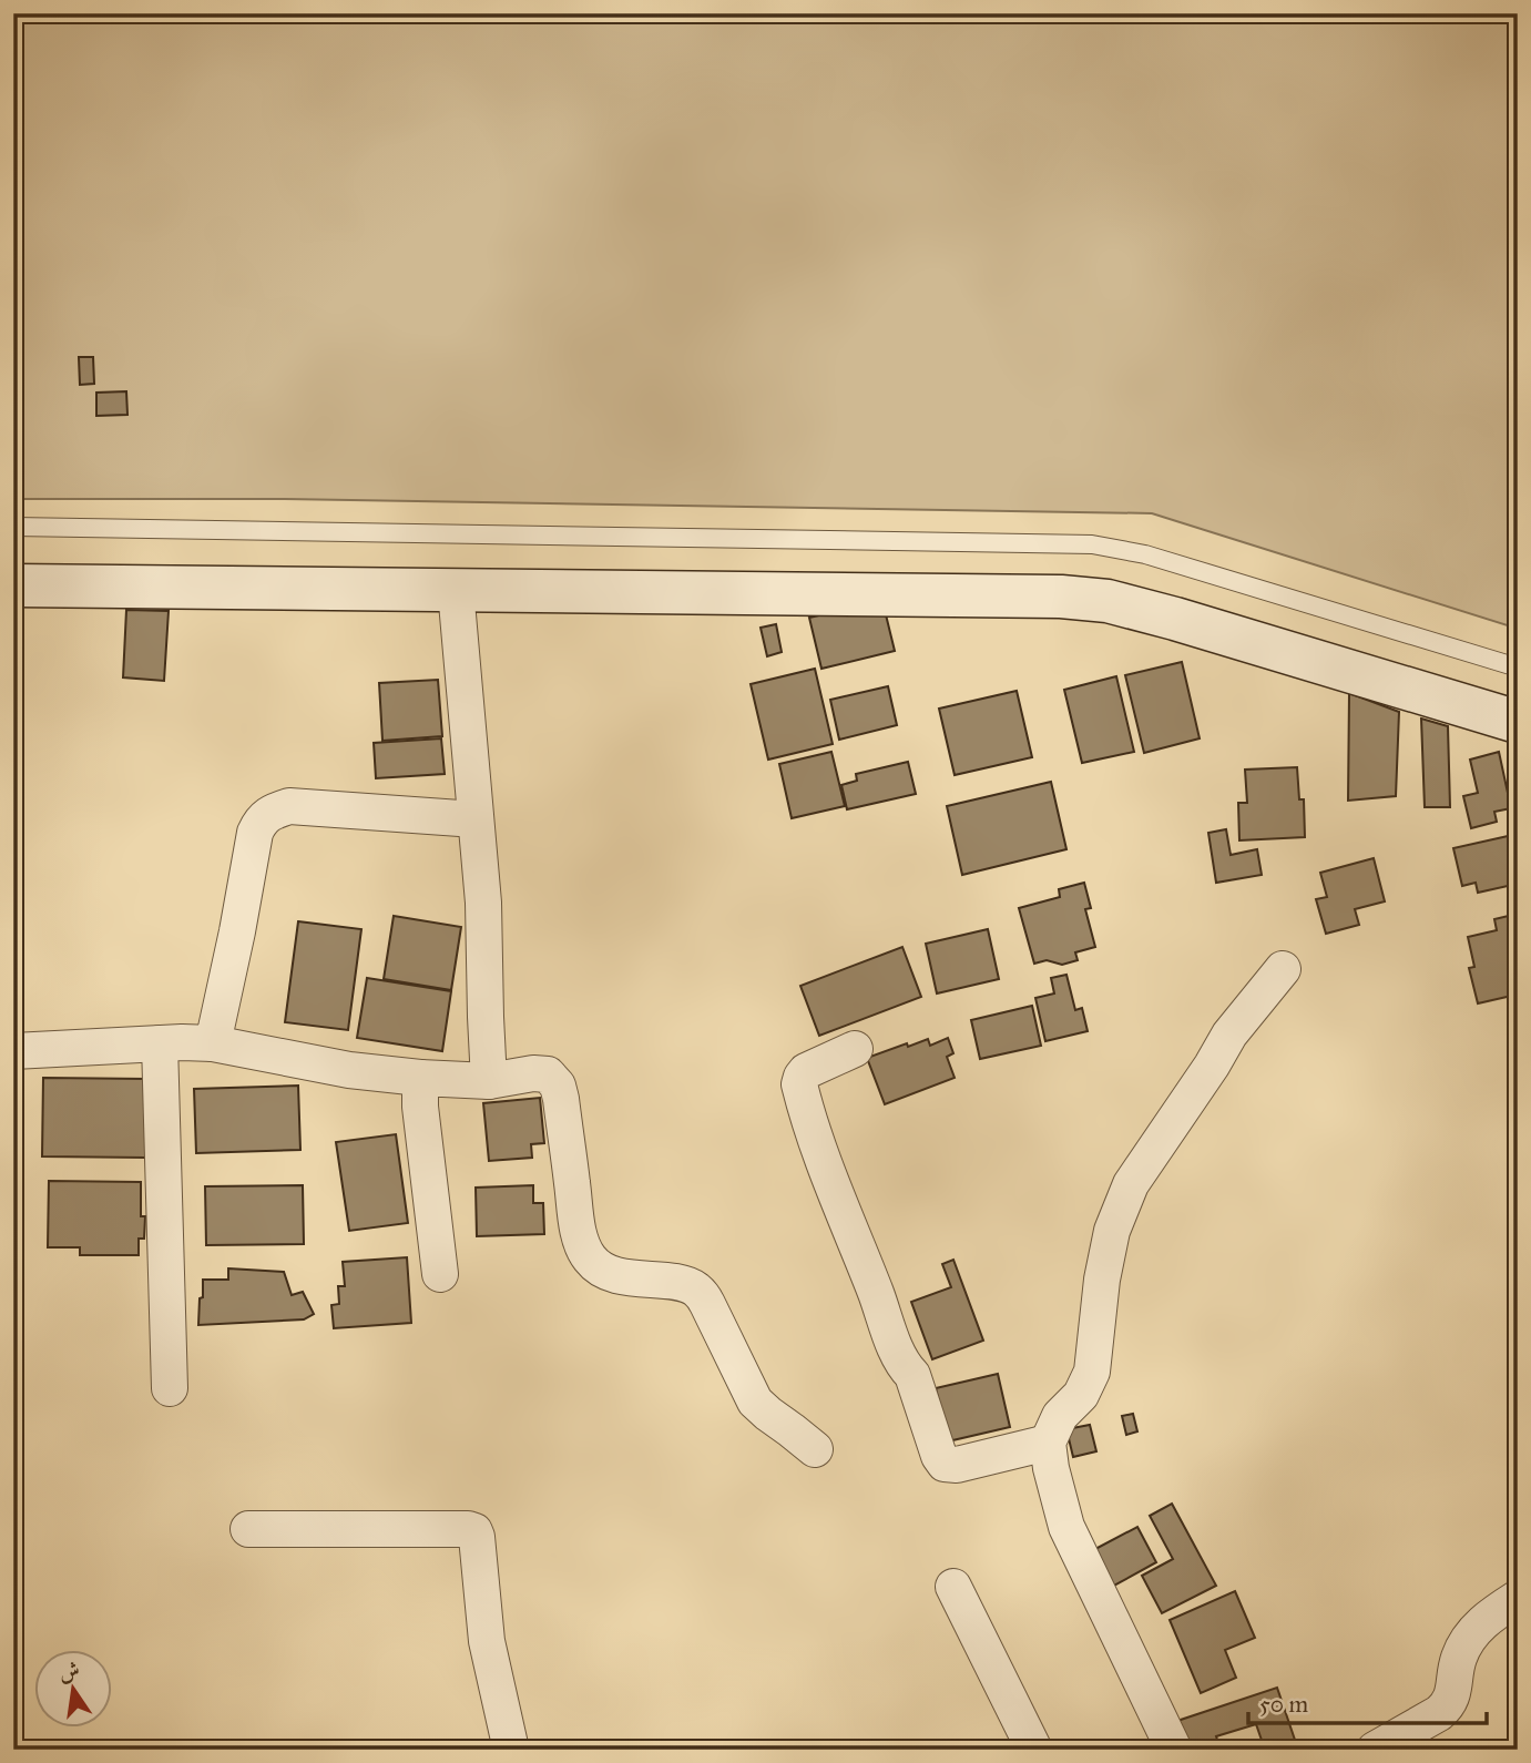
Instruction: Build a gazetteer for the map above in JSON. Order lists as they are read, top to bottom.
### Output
{
  "scale_bar": "50 m",
  "north": "top"
}
